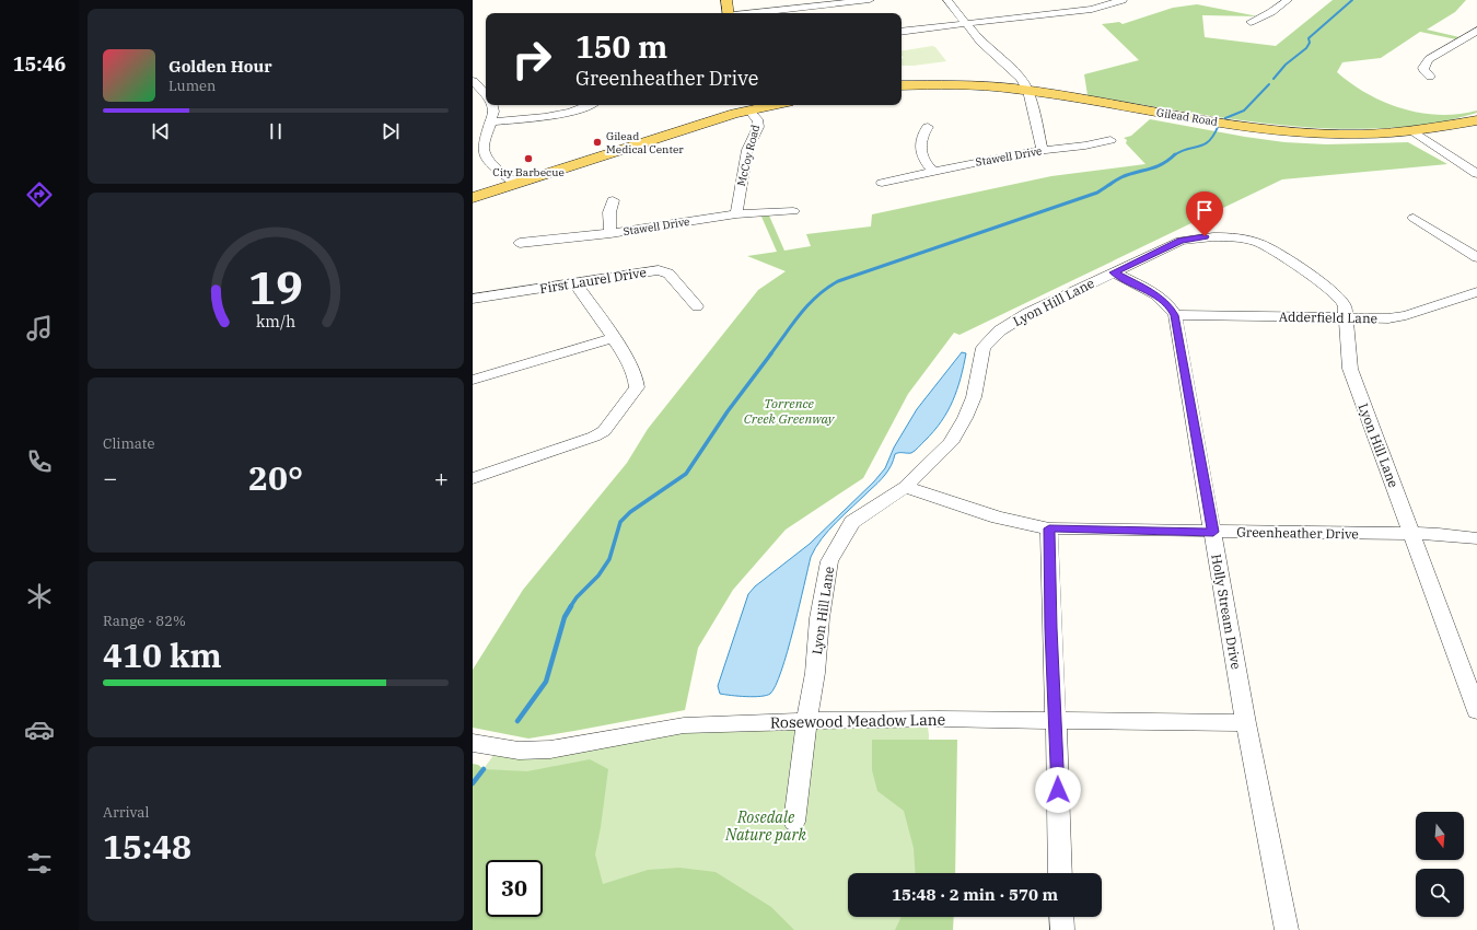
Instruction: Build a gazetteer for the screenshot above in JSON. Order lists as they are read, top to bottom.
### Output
{
  "streets": {
    "main road": ["Gilead Road"],
    "street": [
      "McCoy Road",
      "Stawell Drive",
      "First Laurel Drive",
      "Lyon Hill Lane",
      "Adderfield Lane",
      "Greenheather Drive",
      "Holly Stream Drive",
      "Rosewood Meadow Lane"
    ]
  },
  "crossings": [
    ["McCoy Road", "Stawell Drive"],
    ["Lyon Hill Lane", "Adderfield Lane"],
    ["Lyon Hill Lane", "Greenheather Drive"],
    ["Lyon Hill Lane", "Rosewood Meadow Lane"],
    ["Adderfield Lane", "Holly Stream Drive"],
    ["Greenheather Drive", "Holly Stream Drive"],
    ["Holly Stream Drive", "Rosewood Meadow Lane"]
  ],
  "parks": ["Torrence Creek Greenway", "Rosedale Nature park"],
  "places": ["Gilead Medical Center", "City Barbecue"],
  "north": "bottom",
  "page": {
    "tabs": "15:46",
    "turn": ["150 m", "Greenheather Drive"],
    "song": ["Golden Hour", "Lumen"],
    "tile": [
      "Climate",
      ["Range · 82%", "410 km"],
      ["Arrival", "15:48"]
    ],
    "heat": ["−", "20°", "+"],
    "limit": "30",
    "trip": "15:48 · 2 min · 570 m",
    "gauge": ["19", "km/h"]
  }
}
